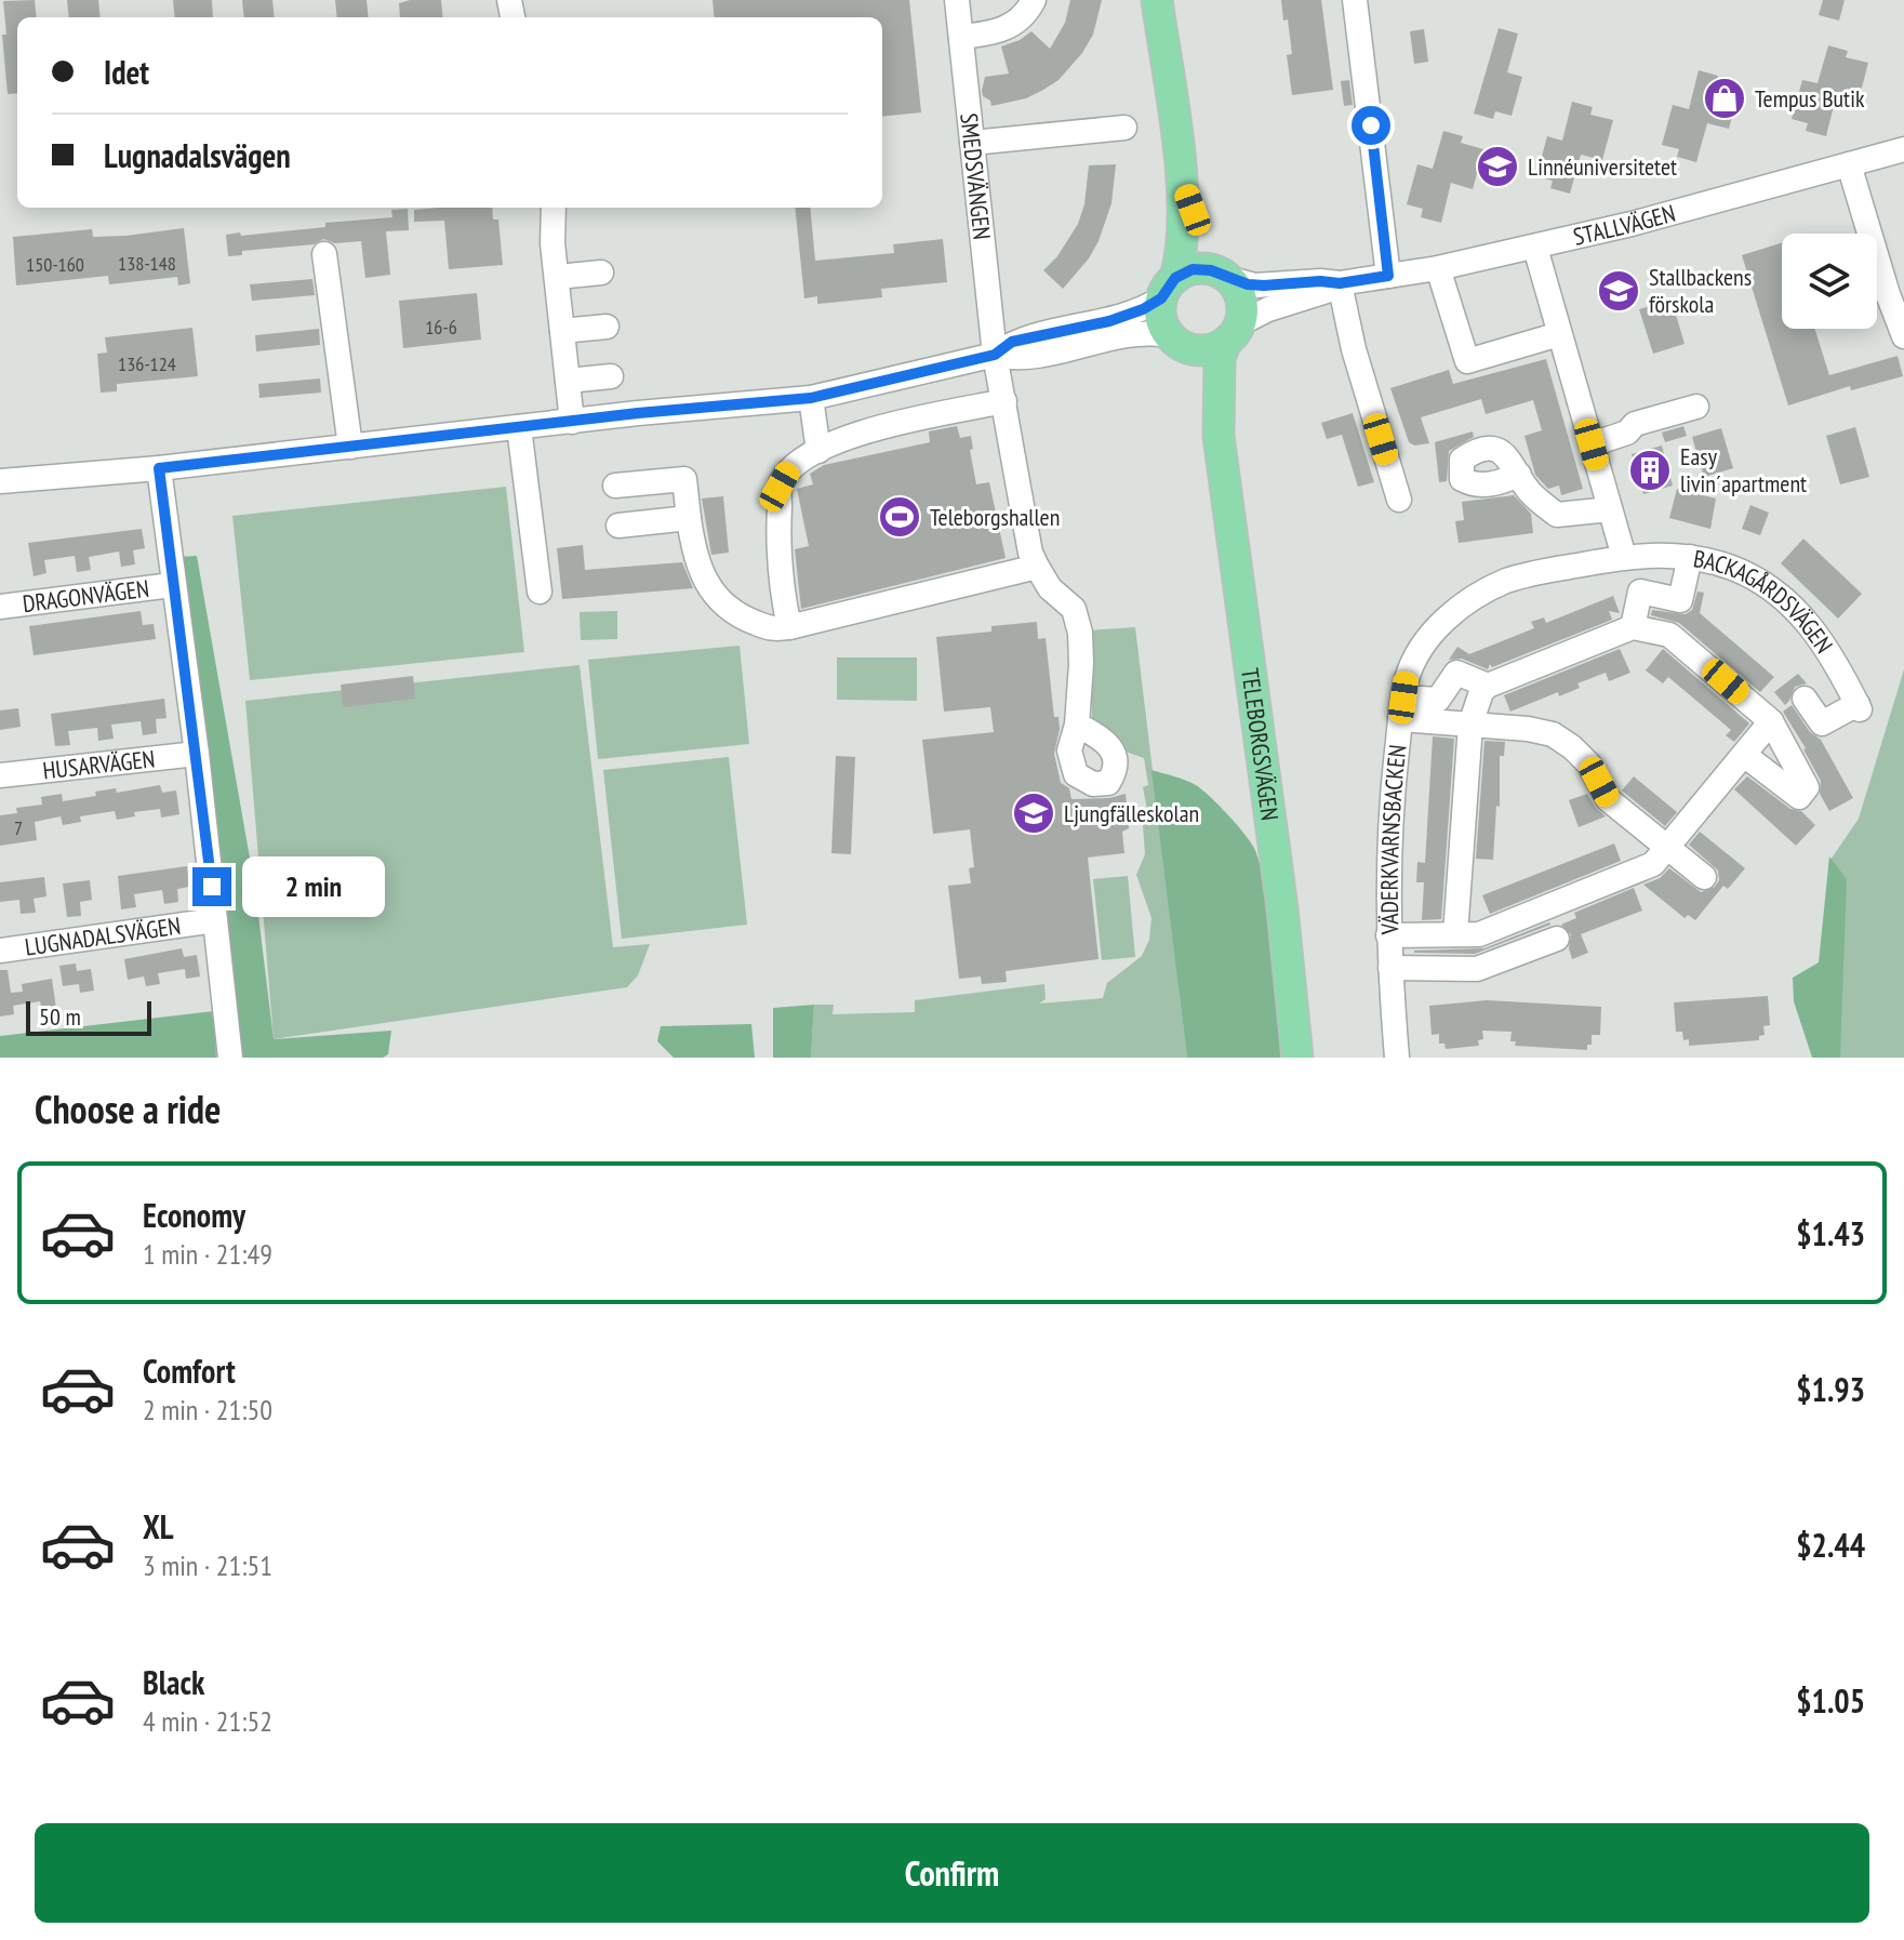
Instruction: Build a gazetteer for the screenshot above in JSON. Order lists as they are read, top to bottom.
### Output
{
  "streets": {
    "main road": ["TELEBORGSVÄGEN"],
    "street": [
      "SMEDSVÄNGEN",
      "STALLVÄGEN",
      "DRAGONVÄGEN",
      "BACKAGÅRDSVÄGEN",
      "HUSARVÄGEN",
      "VÄDERKVARNSBACKEN",
      "LUGNADALSVÄGEN"
    ]
  },
  "crossings": [
    ["STALLVÄGEN", "TELEBORGSVÄGEN"],
    ["BACKAGÅRDSVÄGEN", "VÄDERKVARNSBACKEN"]
  ],
  "places": {
    "shop": ["Tempus Butik"],
    "school or university": ["Linnéuniversitetet", "Stallbackens förskola", "Ljungfälleskolan"],
    "building": ["Easy livin´apartment"],
    "sports": ["Teleborgshallen"]
  },
  "house_numbers": [
    "138-148",
    "150-160",
    "16-6",
    "136-124",
    "7"
  ],
  "scale_bar": "50 m",
  "page": {
    "banner": ["Idet", "Lugnadalsvägen"],
    "bubble": "2 min",
    "scale": "50 m",
    "heading": "Choose a ride",
    "list": [
      {
        "name": "Economy",
        "note": "1 min · 21:49",
        "value": "$1.43"
      },
      {
        "name": "Comfort",
        "note": "2 min · 21:50",
        "value": "$1.93"
      },
      {
        "name": "XL",
        "note": "3 min · 21:51",
        "value": "$2.44"
      },
      {
        "name": "Black",
        "note": "4 min · 21:52",
        "value": "$1.05"
      }
    ],
    "buttons": "Confirm"
  }
}
